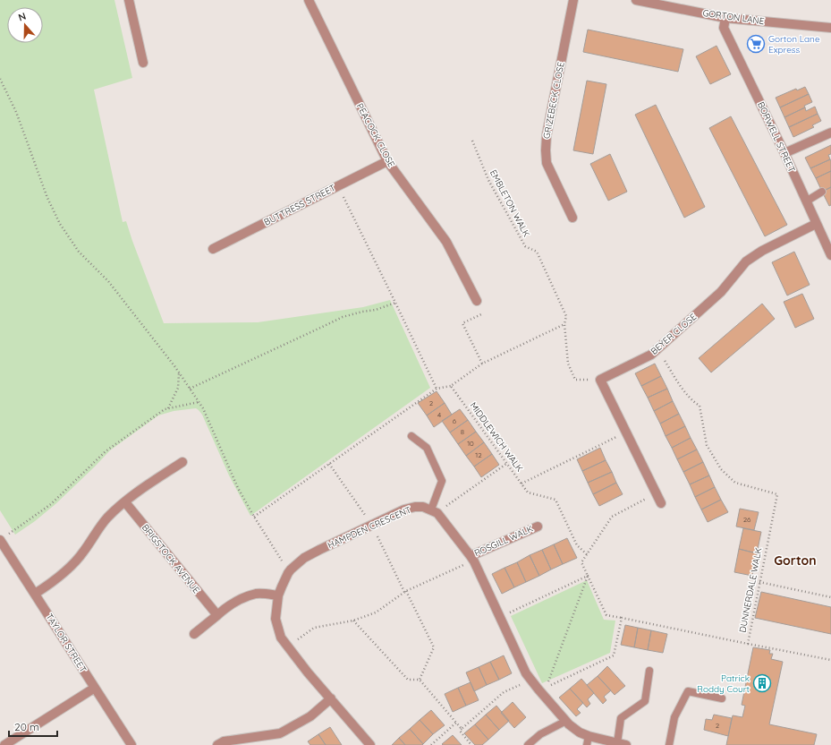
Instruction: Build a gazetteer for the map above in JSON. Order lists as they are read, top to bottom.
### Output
{
  "streets": {
    "street": [
      "GORTON LANE",
      "GRIZEBECK CLOSE",
      "PEACOCK CLOSE",
      "BORWELL STREET",
      "BUTTRESS STREET",
      "BEYER CLOSE",
      "HAMPDEN CRESCENT",
      "ROSGILL WALK",
      "BRIGSTOCK AVENUE",
      "TAYLOR STREET"
    ],
    "path": ["EMBLETON WALK", "MIDDLEWICH WALK", "DUNNERDALE WALK"]
  },
  "crossings": [
    ["GORTON LANE", "BORWELL STREET"],
    ["PEACOCK CLOSE", "BUTTRESS STREET"],
    ["BORWELL STREET", "BEYER CLOSE"],
    ["EMBLETON WALK", "BEYER CLOSE"],
    ["BEYER CLOSE", "DUNNERDALE WALK"]
  ],
  "districts": ["Gorton"],
  "places": {
    "supermarket": ["Gorton Lane Express"],
    "building": ["Patrick Roddy Court"]
  },
  "house_numbers": [
    "2",
    "4",
    "6",
    "8",
    "10",
    "12",
    "26",
    "2"
  ],
  "scale_bar": "20 m",
  "north": "top"
}
